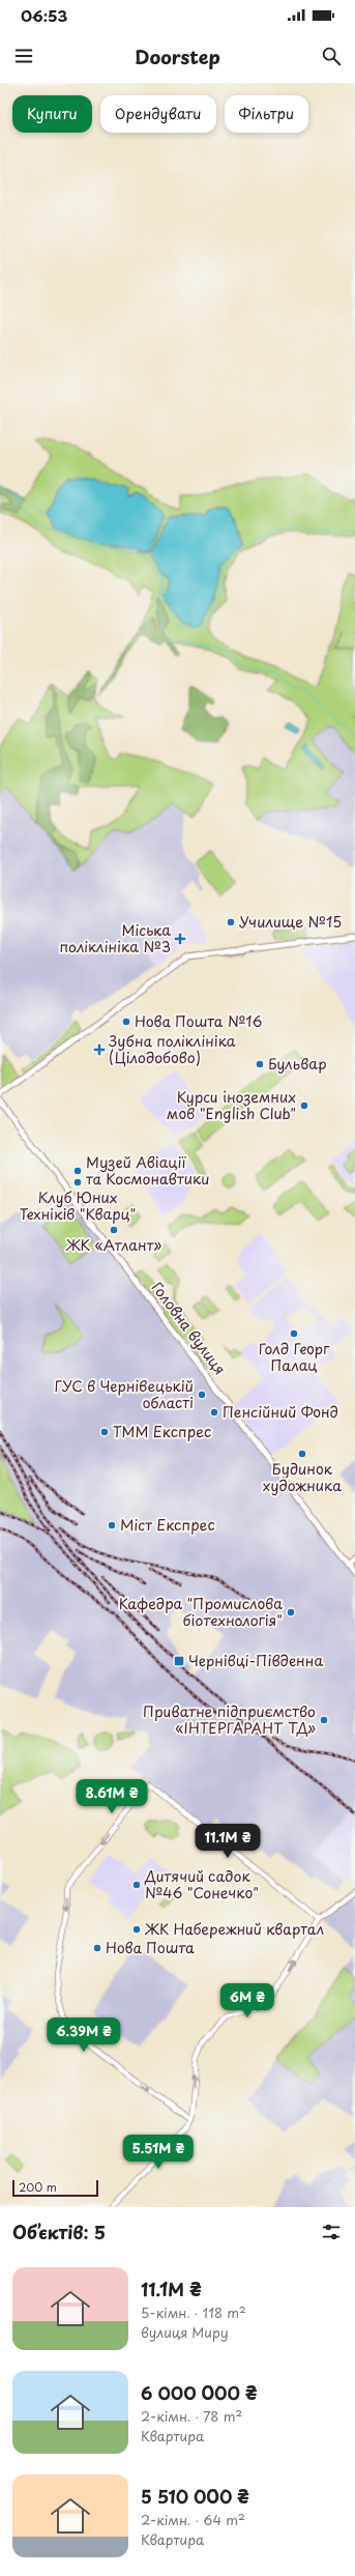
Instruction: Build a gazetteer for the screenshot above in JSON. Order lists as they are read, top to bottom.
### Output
{
  "streets": {
    "main road": ["Головна вулиця"]
  },
  "places": {
    "other": [
      "Училище №15",
      "Нова Пошта №16",
      "Бульвар",
      "Курси іноземних мов \"English Club\"",
      "Музей Авіації та Космонавтики",
      "Клуб Юних Техніків \"Кварц\"",
      "ЖК «Атлант»",
      "Голд Георг Палац",
      "ГУС в Чернівецькій області",
      "Пенсійний Фонд",
      "ТММ Експрес",
      "Будинок художника",
      "Міст Експрес",
      "Кафедра \"Промислова біотехнологія\"",
      "Приватне підприємство «ІНТЕРГАРАНТ ТД»",
      "Дитячий садок №46 \"Сонечко\"",
      "ЖК Набережний квартал",
      "Нова Пошта"
    ],
    "health": ["Міська поліклініка №3", "Зубна поліклініка (Цілодобово)"],
    "transit": ["Чернівці-Південна"]
  },
  "scale_bar": "200 m",
  "page": {
    "status": "06:53",
    "header": "Doorstep",
    "chip": ["Купити", "Орендувати", "Фільтри"],
    "price": [
      "8.61M ₴",
      "11.1M ₴",
      "6M ₴",
      "6.39M ₴",
      "5.51M ₴"
    ],
    "scale": "200 m",
    "heading": "Об’єктів: 5",
    "list": [
      {
        "name": "11.1M ₴",
        "note": "5-кімн. · 118 m² · вулиця Миру"
      },
      {
        "name": "6 000 000 ₴",
        "note": "2-кімн. · 78 m² · Квартира"
      },
      {
        "name": "5 510 000 ₴",
        "note": "2-кімн. · 64 m² · Квартира"
      }
    ]
  }
}
